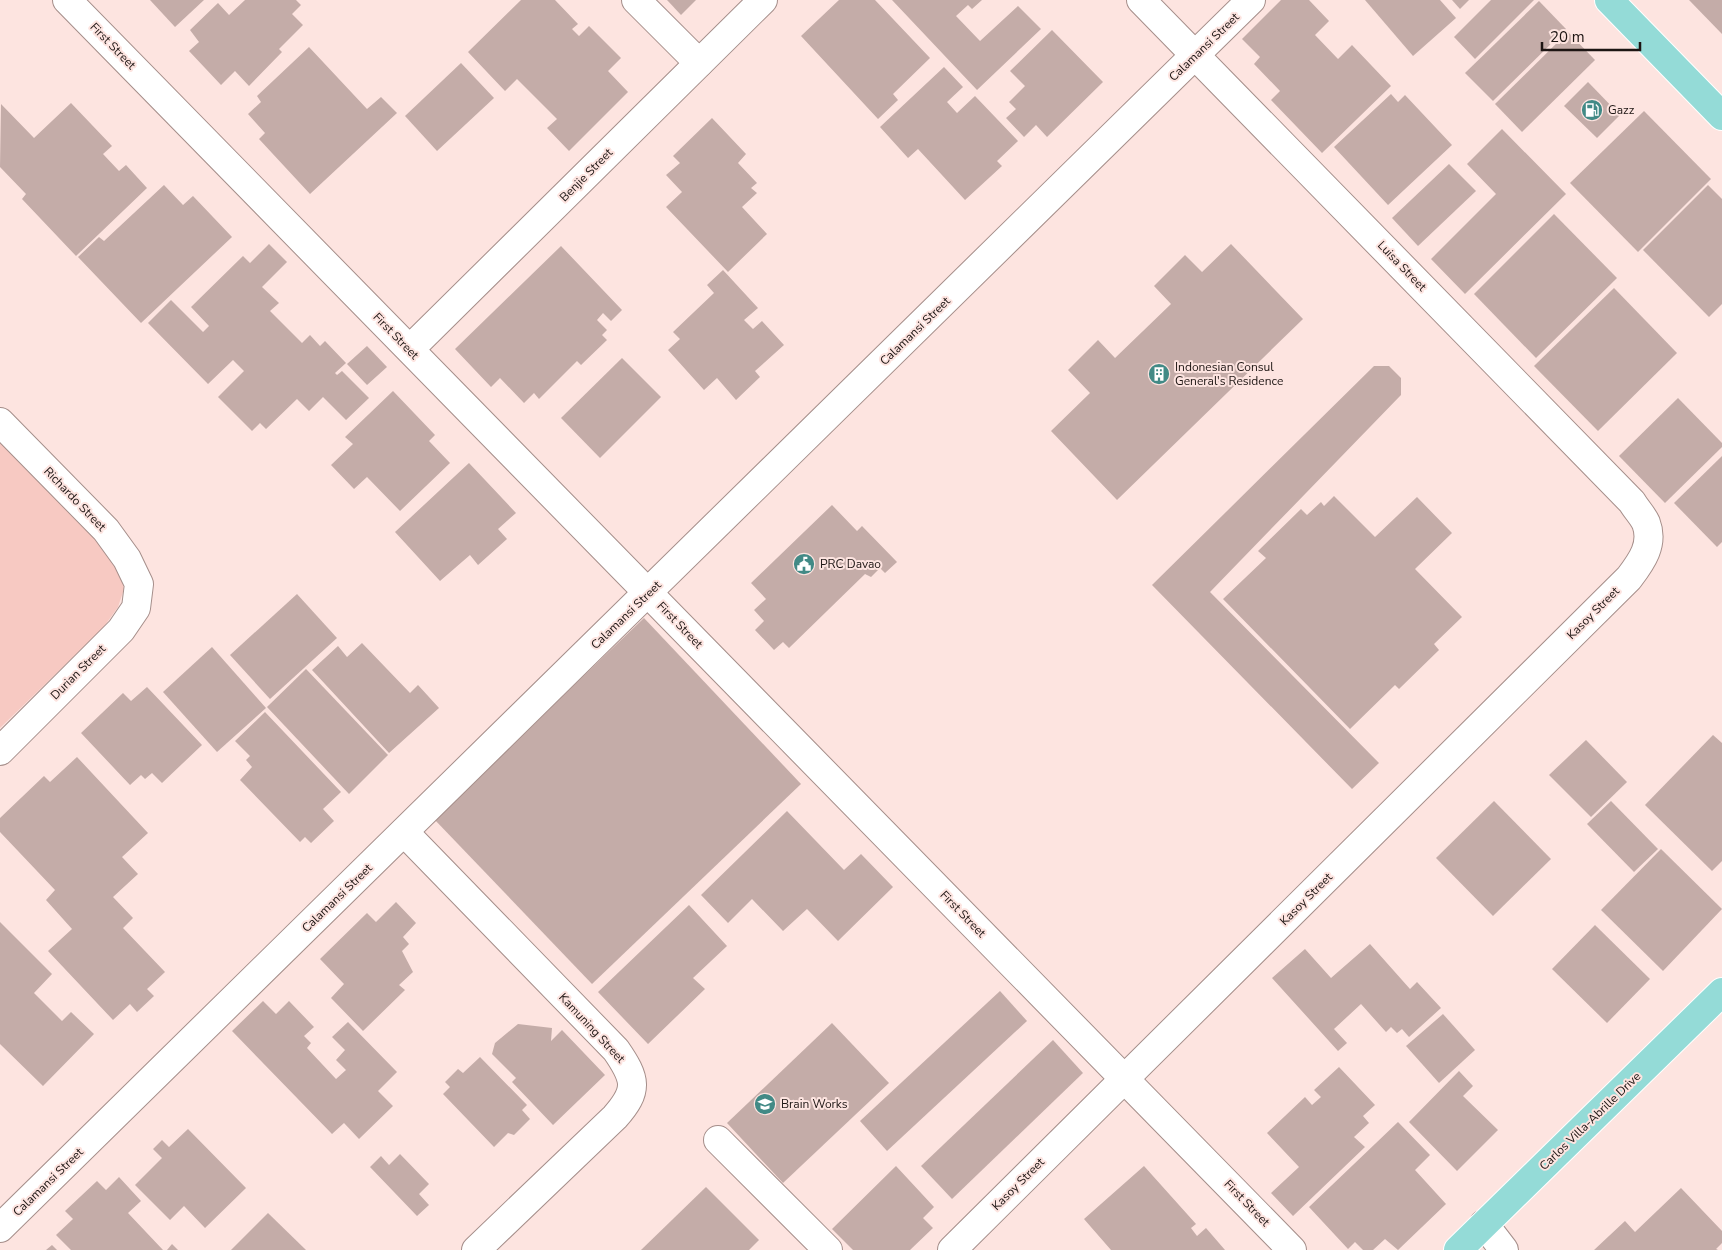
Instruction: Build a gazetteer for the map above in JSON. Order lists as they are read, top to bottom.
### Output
{
  "streets": {
    "main road": ["Carlos Villa-Abrille Drive"],
    "street": [
      "First Street",
      "Calamansi Street",
      "Benjie Street",
      "Luisa Street",
      "Richardo Street",
      "Kasoy Street",
      "Durian Street",
      "Kamuning Street"
    ]
  },
  "crossings": [
    ["First Street", "Calamansi Street"],
    ["First Street", "Benjie Street"],
    ["First Street", "Kasoy Street"],
    ["Calamansi Street", "Luisa Street"],
    ["Calamansi Street", "Kamuning Street"],
    ["Luisa Street", "Kasoy Street"],
    ["Richardo Street", "Durian Street"]
  ],
  "places": {
    "fuel station": ["Gazz"],
    "building": ["Indonesian Consul General's Residence"],
    "public building": ["PRC Davao"],
    "school or university": ["Brain Works"]
  },
  "scale_bar": "20 m"
}
